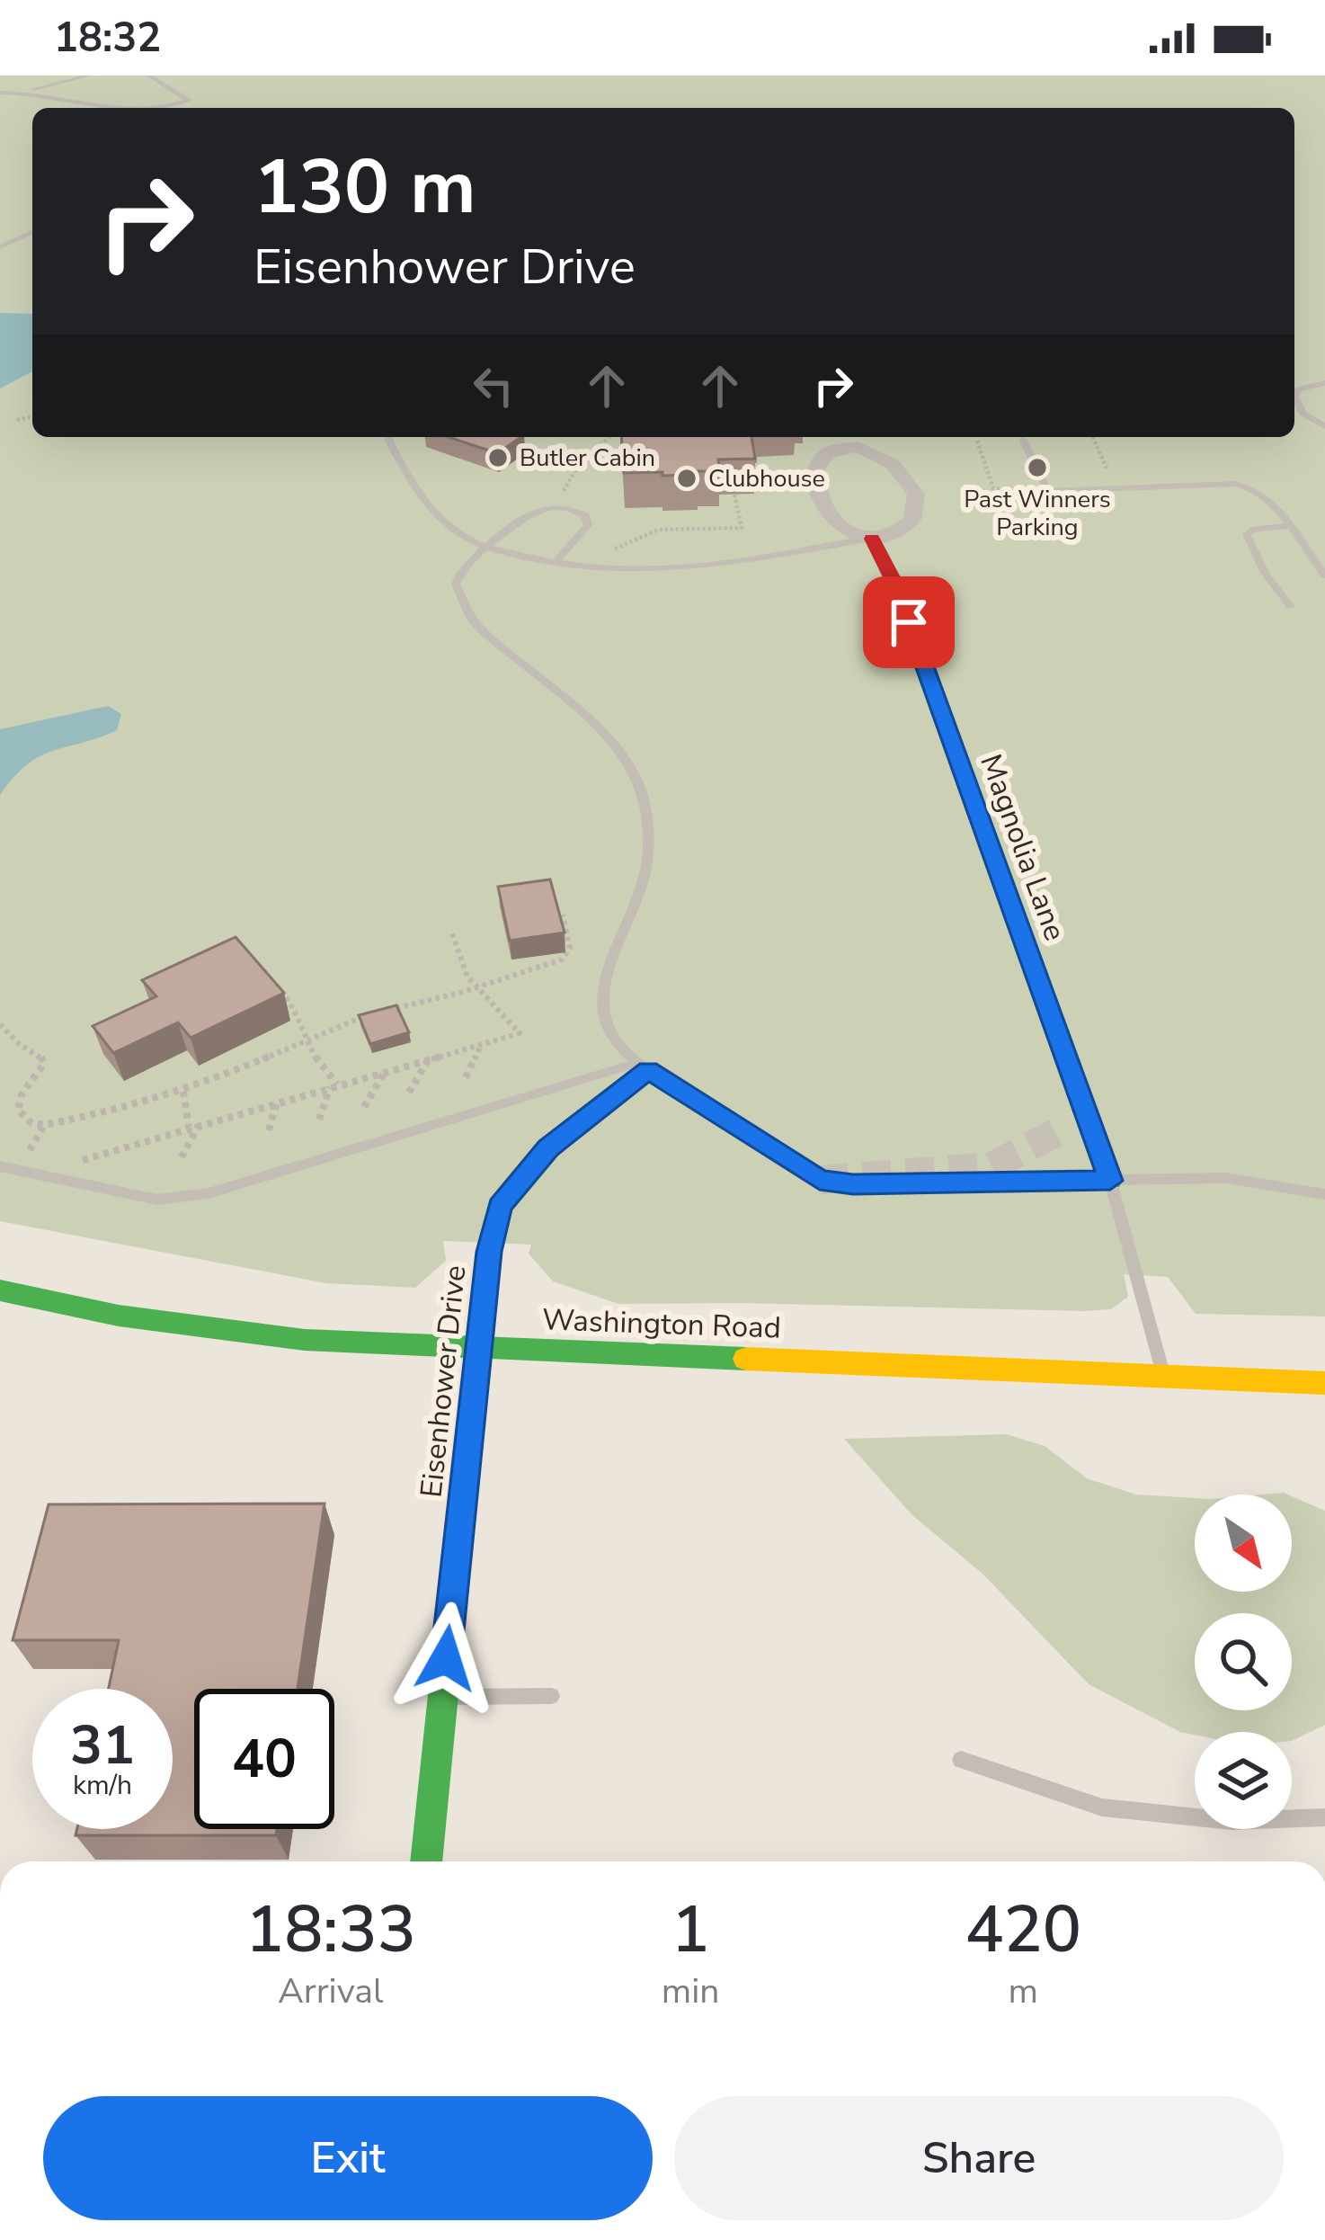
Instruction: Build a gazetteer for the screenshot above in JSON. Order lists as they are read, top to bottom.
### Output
{
  "streets": {
    "street": ["Magnolia Lane", "Washington Road", "Eisenhower Drive"]
  },
  "crossings": [
    ["Washington Road", "Eisenhower Drive"]
  ],
  "places": ["Butler Cabin", "Past Winners Parking", "Clubhouse"],
  "north": "bottom right",
  "page": {
    "status": "18:32",
    "turn": ["130 m", "Eisenhower Drive"],
    "speed": "31 km/h",
    "limit": "40",
    "eta": [
      "18:33",
      "Arrival",
      "1",
      "min",
      "420",
      "m"
    ],
    "buttons": ["Exit", "Share"]
  }
}
